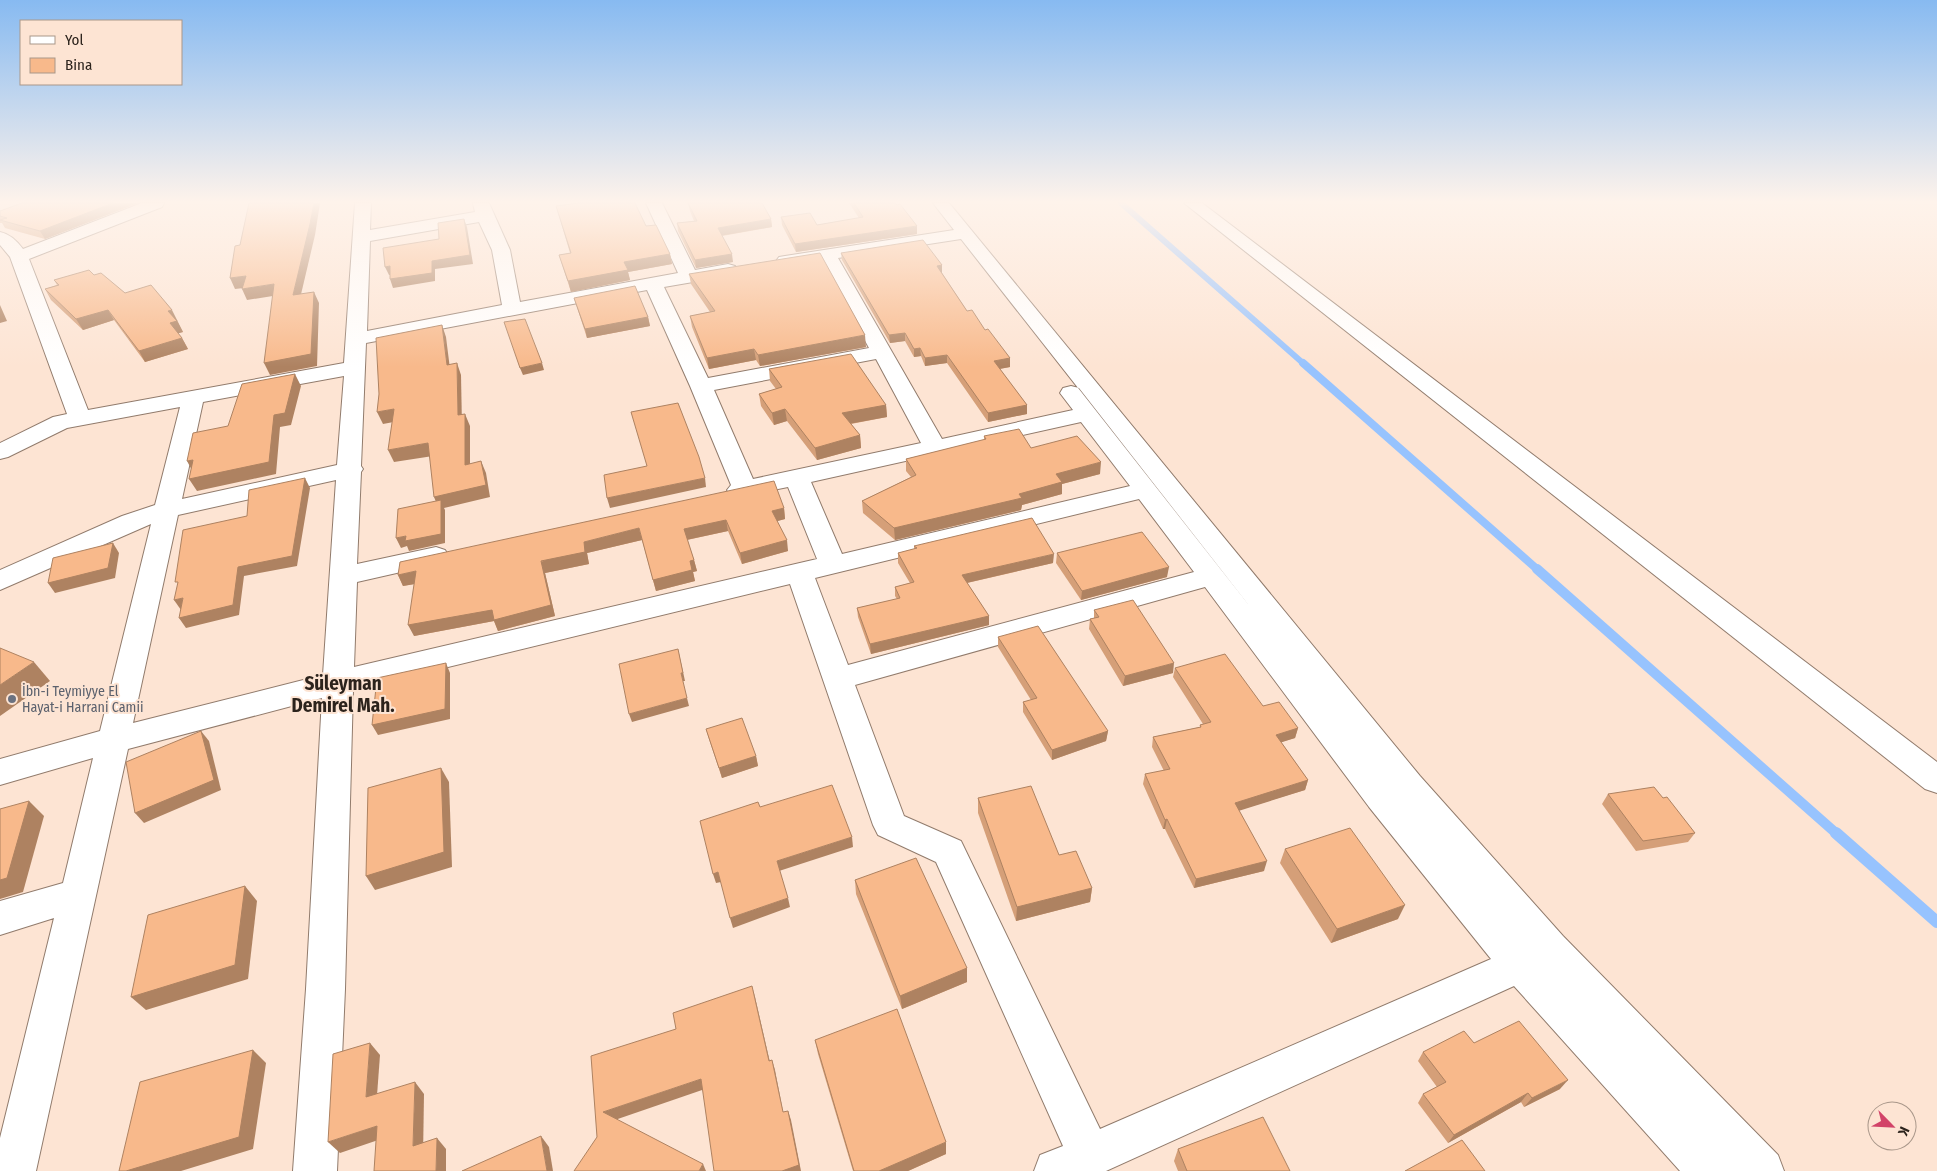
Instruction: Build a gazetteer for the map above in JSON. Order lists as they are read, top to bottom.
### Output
{
  "districts": ["Süleyman Demirel Mah."],
  "places": ["İbn-i Teymiyye El Hayat-i Harrani Camii"],
  "legend": ["Yol", "Bina"],
  "north": "bottom right"
}
